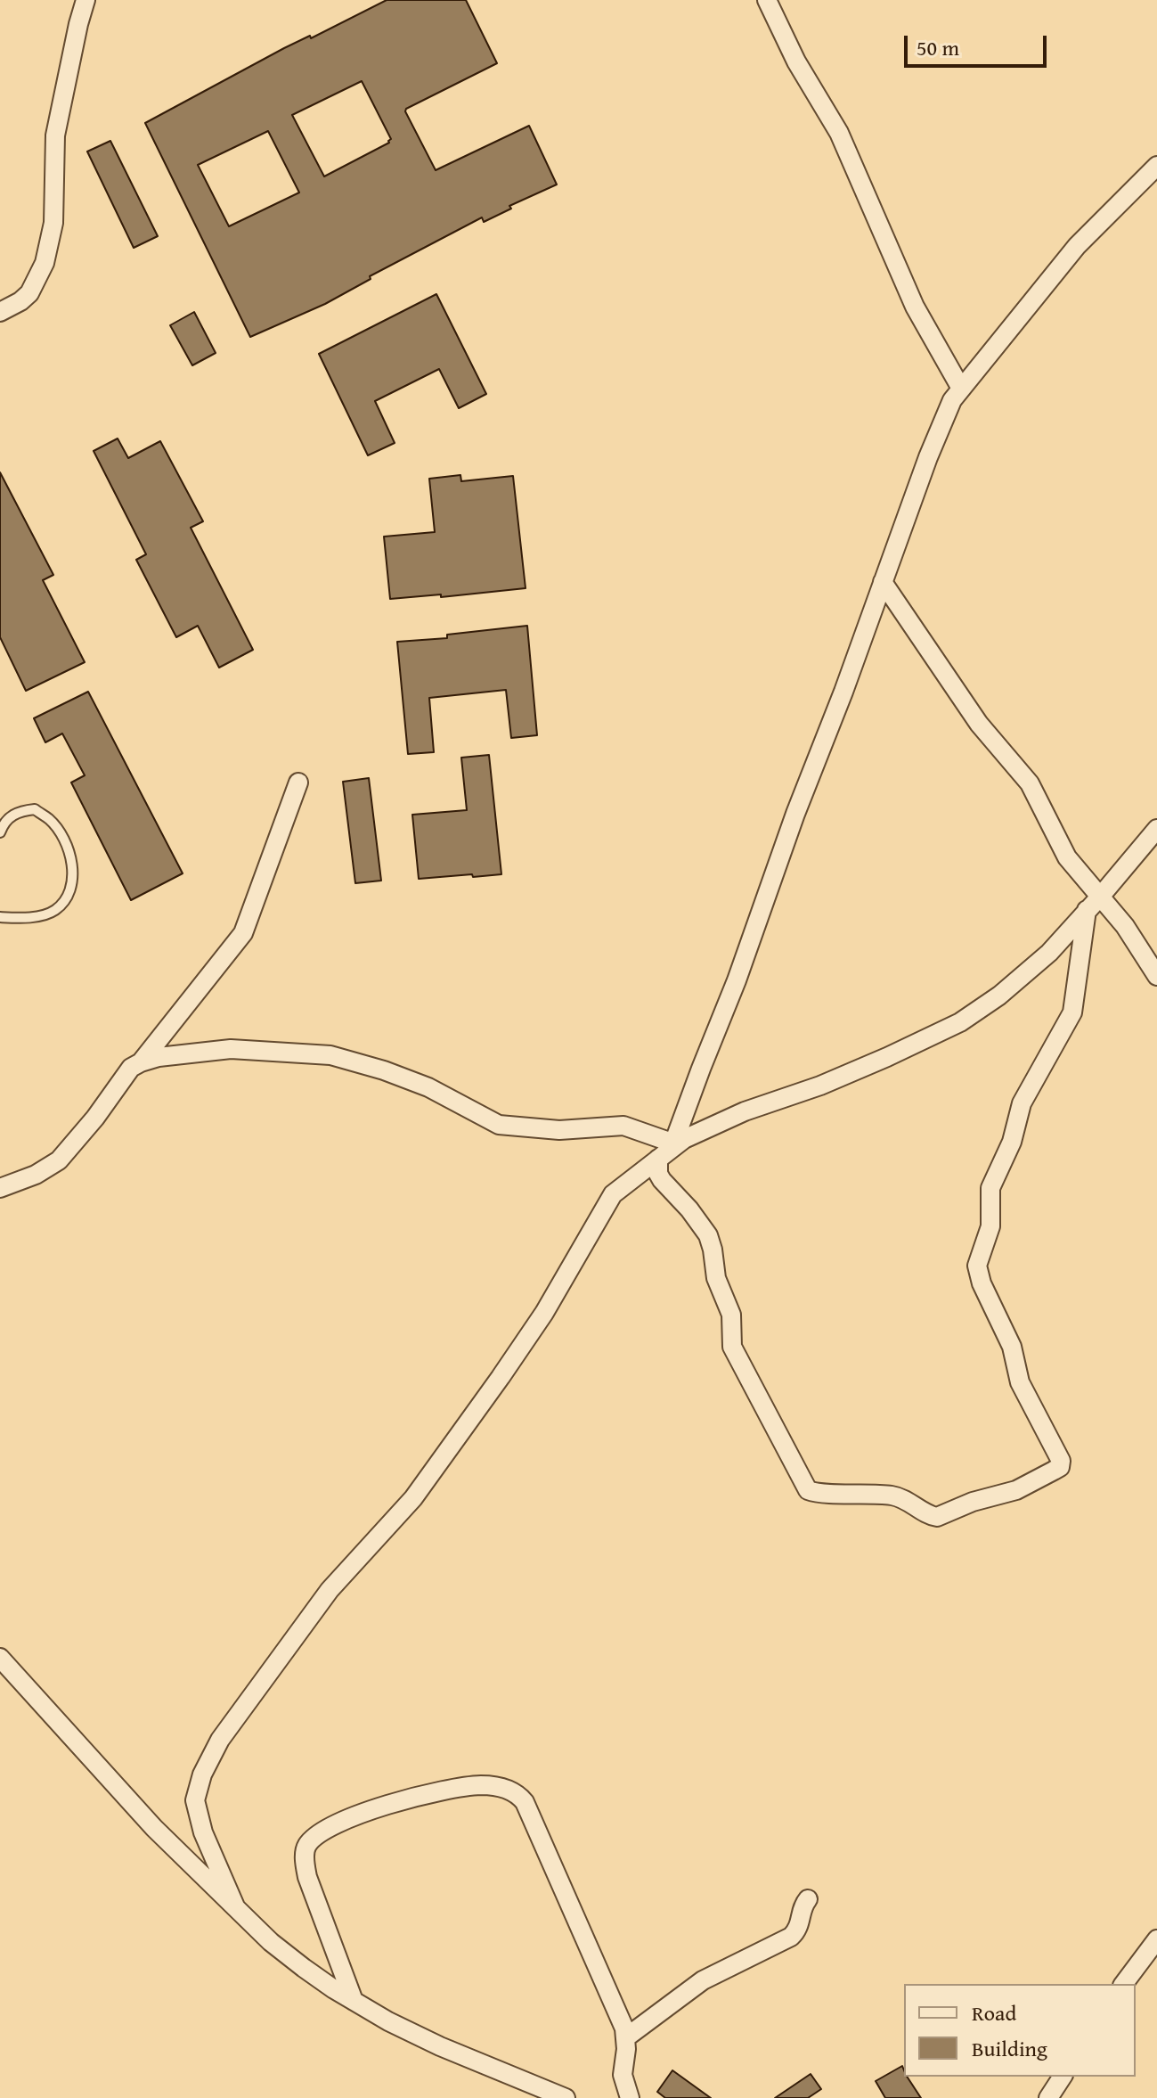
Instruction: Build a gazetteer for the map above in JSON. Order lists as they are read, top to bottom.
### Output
{
  "legend": ["Road", "Building"],
  "scale_bar": "50 m"
}
